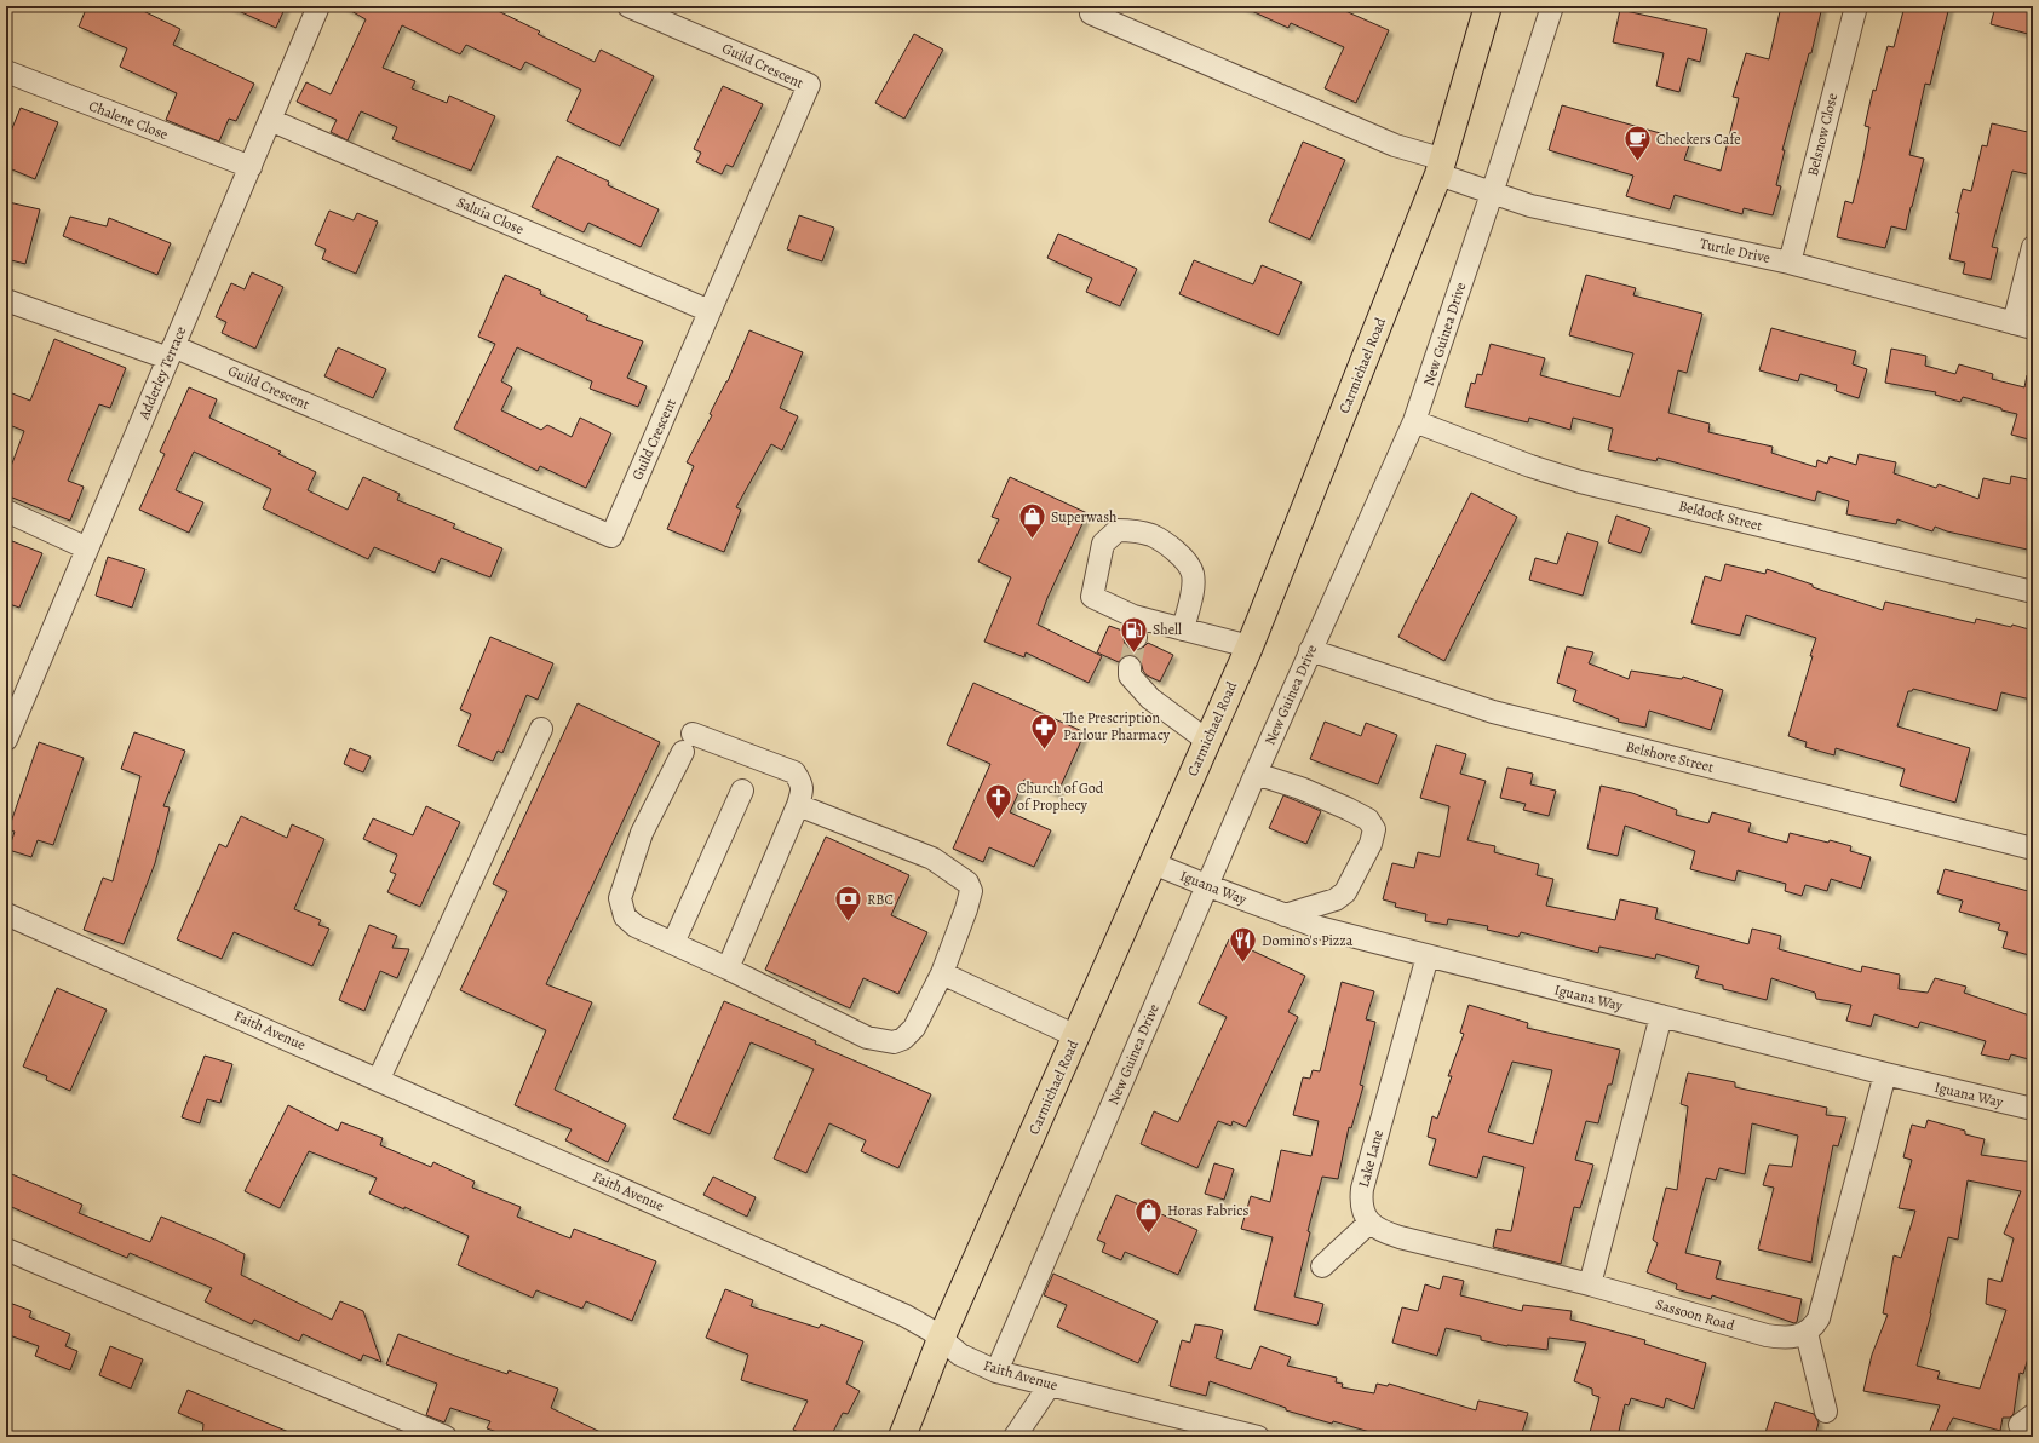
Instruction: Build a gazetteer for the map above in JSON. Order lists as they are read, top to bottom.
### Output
{
  "streets": {
    "main road": ["Carmichael Road"],
    "street": [
      "Guild Crescent",
      "Chalene Close",
      "Belsnow Close",
      "Saluia Close",
      "Turtle Drive",
      "New Guinea Drive",
      "Adderley Terrace",
      "Beldock Street",
      "Belshore Street",
      "Iguana Way",
      "Faith Avenue",
      "Lake Lane",
      "Sassoon Road"
    ]
  },
  "crossings": [
    ["Guild Crescent", "Saluia Close"],
    ["Guild Crescent", "Adderley Terrace"],
    ["Chalene Close", "Adderley Terrace"],
    ["Belsnow Close", "Turtle Drive"],
    ["Saluia Close", "Adderley Terrace"],
    ["Turtle Drive", "New Guinea Drive"],
    ["Turtle Drive", "Carmichael Road"],
    ["New Guinea Drive", "Beldock Street"],
    ["New Guinea Drive", "Belshore Street"],
    ["New Guinea Drive", "Iguana Way"],
    ["New Guinea Drive", "Faith Avenue"],
    ["Carmichael Road", "Iguana Way"],
    ["Carmichael Road", "Faith Avenue"],
    ["Iguana Way", "Lake Lane"]
  ],
  "places": {
    "cafe": ["Checkers Cafe"],
    "shop": ["Superwash", "Horas Fabrics"],
    "fuel station": ["Shell"],
    "pharmacy": ["The Prescription Parlour Pharmacy"],
    "church": ["Church of God of Prophecy"],
    "bank": ["RBC"],
    "restaurant": ["Domino's Pizza"]
  }
}
